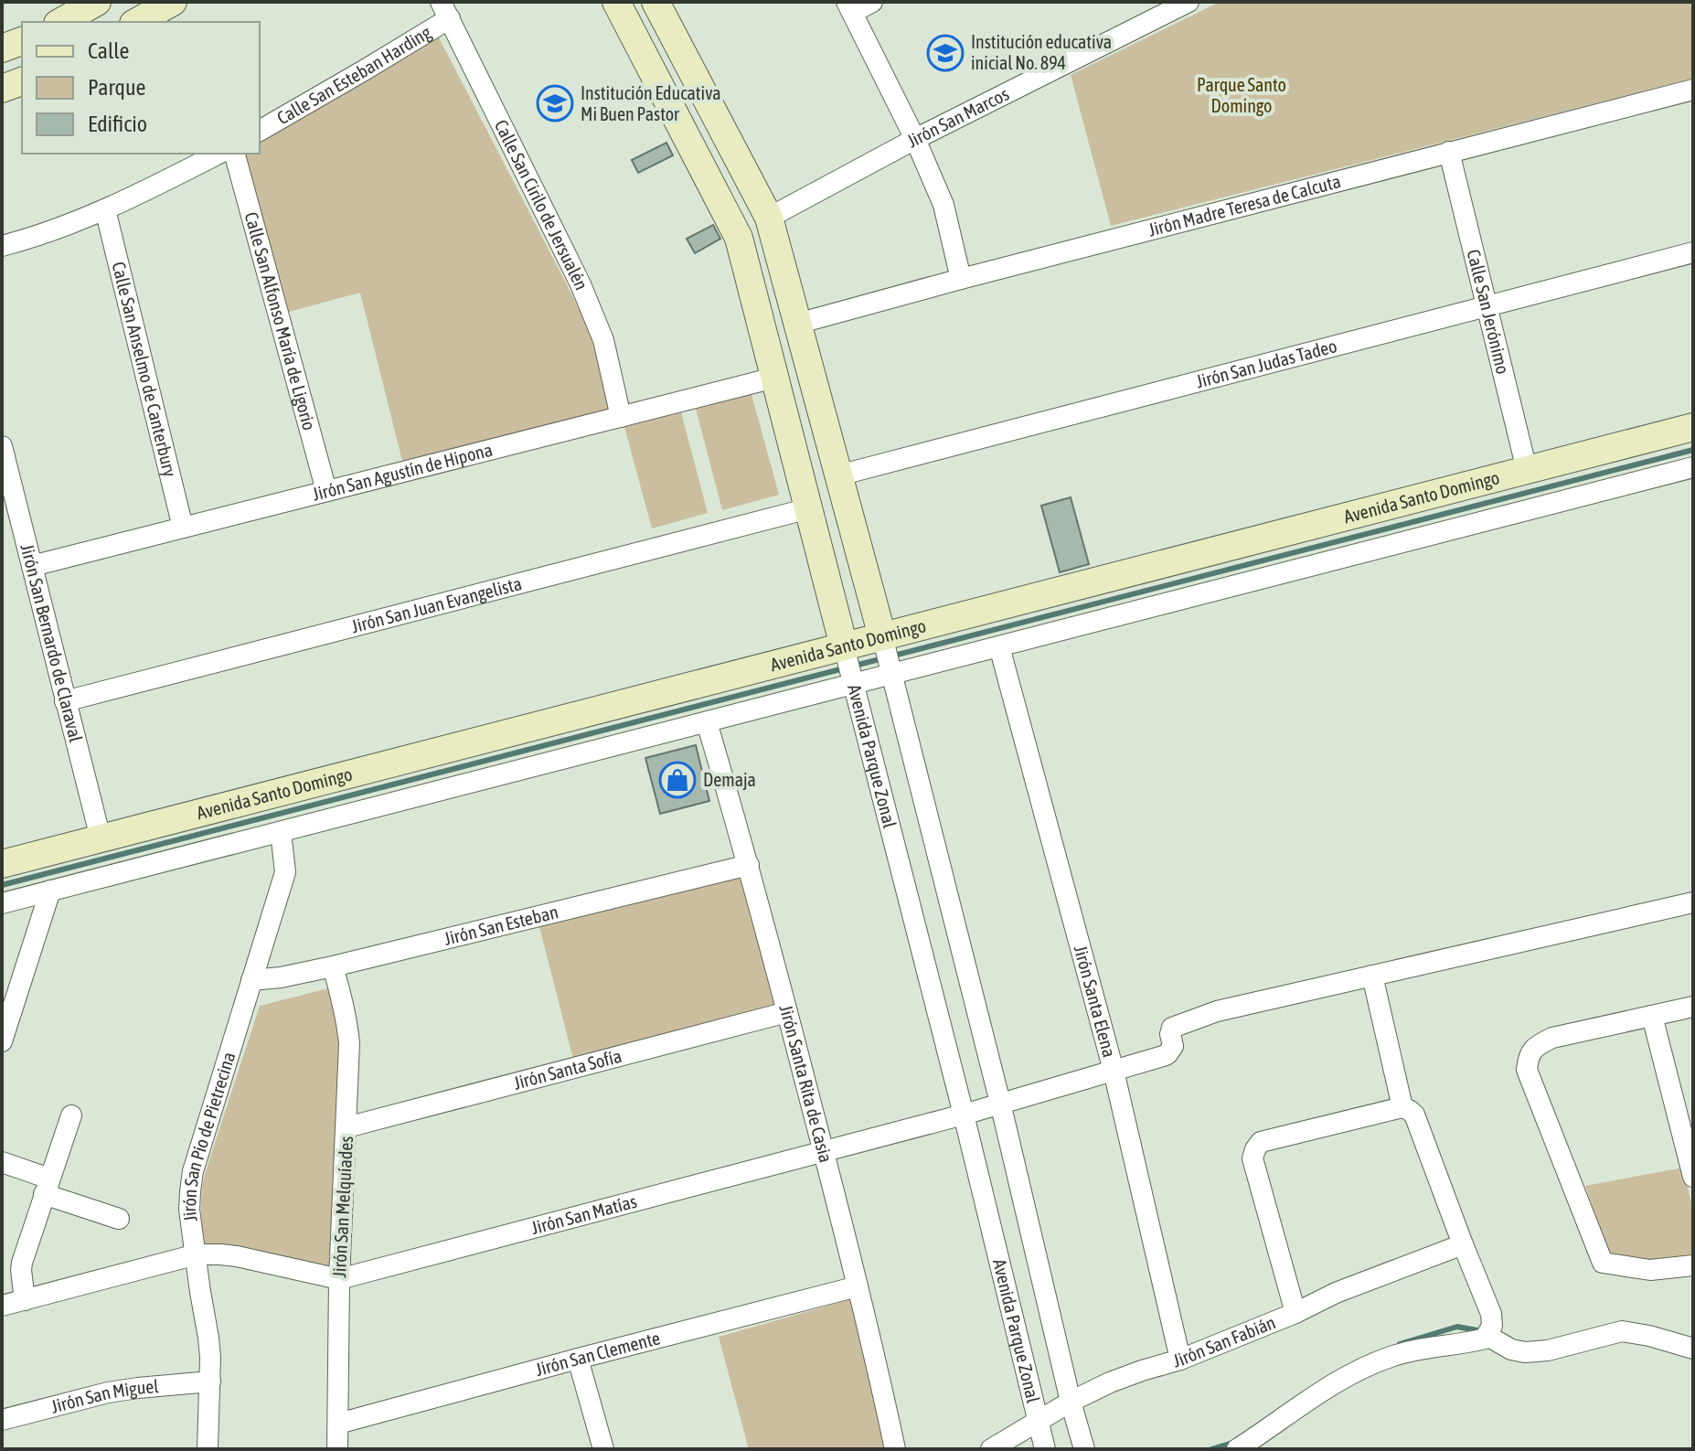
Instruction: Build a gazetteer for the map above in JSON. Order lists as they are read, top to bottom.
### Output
{
  "streets": {
    "main road": ["Avenida Santo Domingo", "Avenida Parque Zonal"],
    "street": [
      "Calle San Esteban Harding",
      "Jirón San Marcos",
      "Jirón Madre Teresa de Calcuta",
      "Calle San Cirilo de Jersualén",
      "Calle San Jerónimo",
      "Calle San Alfonso María de Ligorio",
      "Jirón San Judas Tadeo",
      "Calle San Anselmo de Canterbury",
      "Jirón San Agustín de Hipona",
      "Jirón San Juan Evangelista",
      "Jirón San Bernardo de Claraval",
      "Jirón San Esteban",
      "Jirón Santa Elena",
      "Jirón Santa Sofía",
      "Jirón Santa Rita de Casia",
      "Jirón San Pío de Pietrecina",
      "Jirón San Melquíades",
      "Jirón San Matías",
      "Jirón San Fabián",
      "Jirón San Clemente",
      "Jirón San Miguel"
    ]
  },
  "crossings": [
    ["Calle San Esteban Harding", "Calle San Cirilo de Jersualén"],
    ["Jirón San Marcos", "Avenida Parque Zonal"],
    ["Jirón Madre Teresa de Calcuta", "Calle San Jerónimo"],
    ["Jirón Madre Teresa de Calcuta", "Avenida Parque Zonal"],
    ["Calle San Cirilo de Jersualén", "Jirón San Agustín de Hipona"],
    ["Calle San Jerónimo", "Jirón San Judas Tadeo"],
    ["Calle San Jerónimo", "Avenida Santo Domingo"],
    ["Calle San Alfonso María de Ligorio", "Jirón San Agustín de Hipona"],
    ["Jirón San Judas Tadeo", "Avenida Parque Zonal"],
    ["Calle San Anselmo de Canterbury", "Jirón San Agustín de Hipona"],
    ["Jirón San Agustín de Hipona", "Jirón San Bernardo de Claraval"],
    ["Jirón San Agustín de Hipona", "Avenida Parque Zonal"],
    ["Avenida Santo Domingo", "Jirón San Bernardo de Claraval"],
    ["Avenida Santo Domingo", "Avenida Parque Zonal"],
    ["Avenida Santo Domingo", "Jirón Santa Elena"],
    ["Avenida Santo Domingo", "Jirón Santa Rita de Casia"],
    ["Avenida Santo Domingo", "Jirón San Pío de Pietrecina"],
    ["Jirón San Juan Evangelista", "Jirón San Bernardo de Claraval"],
    ["Jirón San Juan Evangelista", "Avenida Parque Zonal"],
    ["Avenida Parque Zonal", "Jirón San Matías"],
    ["Avenida Parque Zonal", "Jirón San Fabián"],
    ["Jirón San Esteban", "Jirón Santa Rita de Casia"],
    ["Jirón San Esteban", "Jirón San Pío de Pietrecina"],
    ["Jirón San Esteban", "Jirón San Melquíades"],
    ["Jirón Santa Elena", "Jirón San Matías"],
    ["Jirón Santa Elena", "Jirón San Fabián"],
    ["Jirón Santa Sofía", "Jirón Santa Rita de Casia"],
    ["Jirón Santa Sofía", "Jirón San Melquíades"],
    ["Jirón Santa Rita de Casia", "Jirón San Matías"],
    ["Jirón Santa Rita de Casia", "Jirón San Clemente"],
    ["Jirón San Pío de Pietrecina", "Jirón San Matías"],
    ["Jirón San Pío de Pietrecina", "Jirón San Miguel"],
    ["Jirón San Melquíades", "Jirón San Matías"],
    ["Jirón San Melquíades", "Jirón San Clemente"]
  ],
  "parks": ["Parque Santo Domingo"],
  "places": {
    "school or university": ["Institución educativa inicial No. 894", "Institución Educativa Mi Buen Pastor"],
    "shop": ["Demaja"]
  },
  "legend": ["Calle", "Parque", "Edificio"]
}
